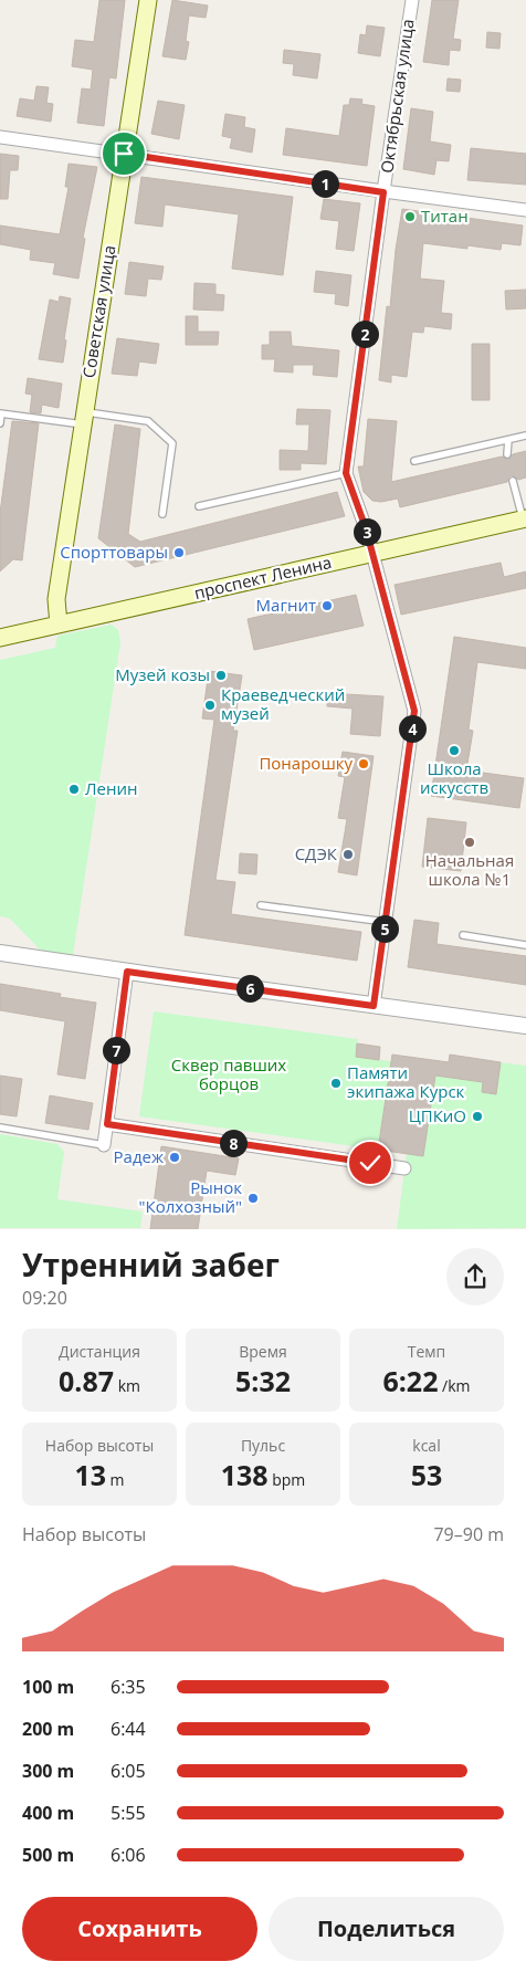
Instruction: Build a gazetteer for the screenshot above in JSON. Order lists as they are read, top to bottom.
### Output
{
  "streets": {
    "main road": ["Советская улица", "проспект Ленина"],
    "street": ["Октябрьская улица"]
  },
  "crossings": [
    ["Октябрьская улица", "проспект Ленина"],
    ["Советская улица", "проспект Ленина"]
  ],
  "parks": ["Сквер павших борцов"],
  "places": [
    "Титан",
    "Спорттовары",
    "Магнит",
    "Музей козы",
    "Краеведческий музей",
    "Школа искусств",
    "Понарошку",
    "Ленин",
    "Начальная школа №1",
    "СДЭК",
    "Памяти экипажа Курск",
    "ЦПКиО",
    "Радеж",
    "Рынок \"Колхозный\""
  ],
  "page": {
    "pins": [
      "1",
      "2",
      "3",
      "4",
      "5",
      "6",
      "7",
      "8"
    ],
    "heading": ["Утренний забег", "09:20"],
    "stats": [
      ["Дистанция", "0.87 km"],
      ["Время", "5:32"],
      ["Темп", "6:22 /km"],
      ["Набор высоты", "13 m"],
      ["Пульс", "138 bpm"],
      ["kcal", "53"]
    ],
    "chart": ["Набор высоты", "79–90 m"],
    "list": [
      {
        "name": "100 m",
        "note": "6:35"
      },
      {
        "name": "200 m",
        "note": "6:44"
      },
      {
        "name": "300 m",
        "note": "6:05"
      },
      {
        "name": "400 m",
        "note": "5:55"
      },
      {
        "name": "500 m",
        "note": "6:06"
      }
    ],
    "buttons": ["Сохранить", "Поделиться"]
  }
}
